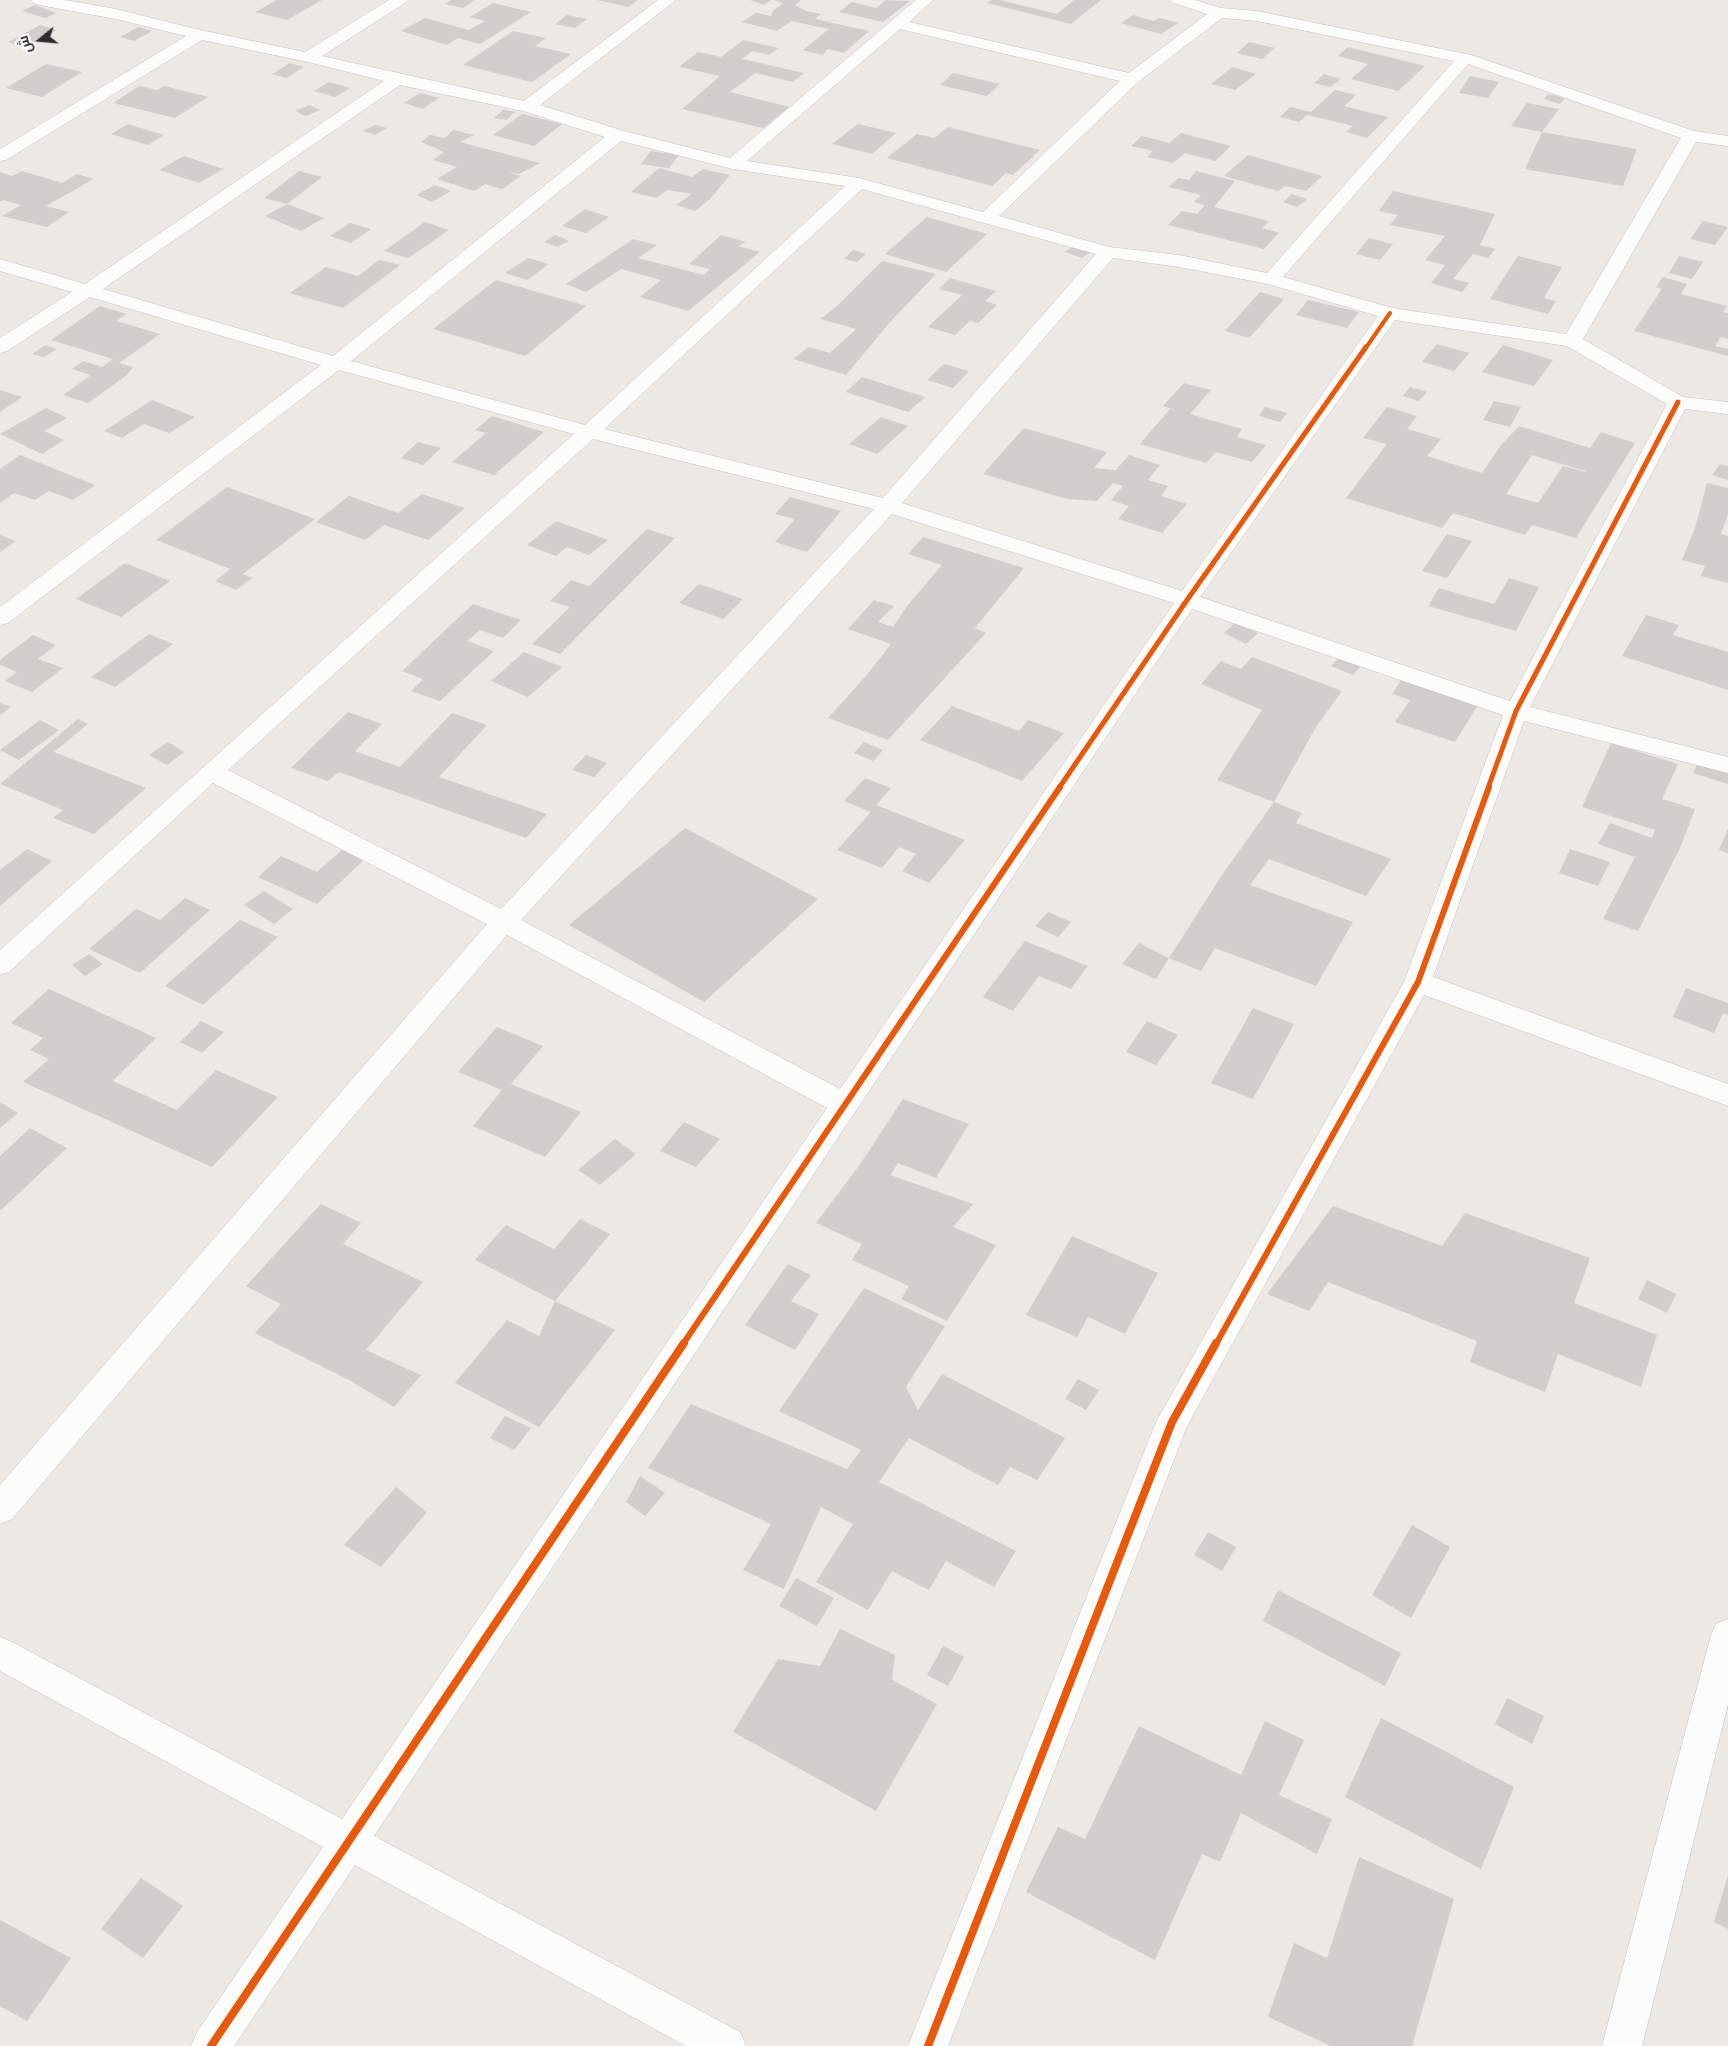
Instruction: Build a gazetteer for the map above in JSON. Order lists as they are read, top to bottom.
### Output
{
  "north": "left"
}
